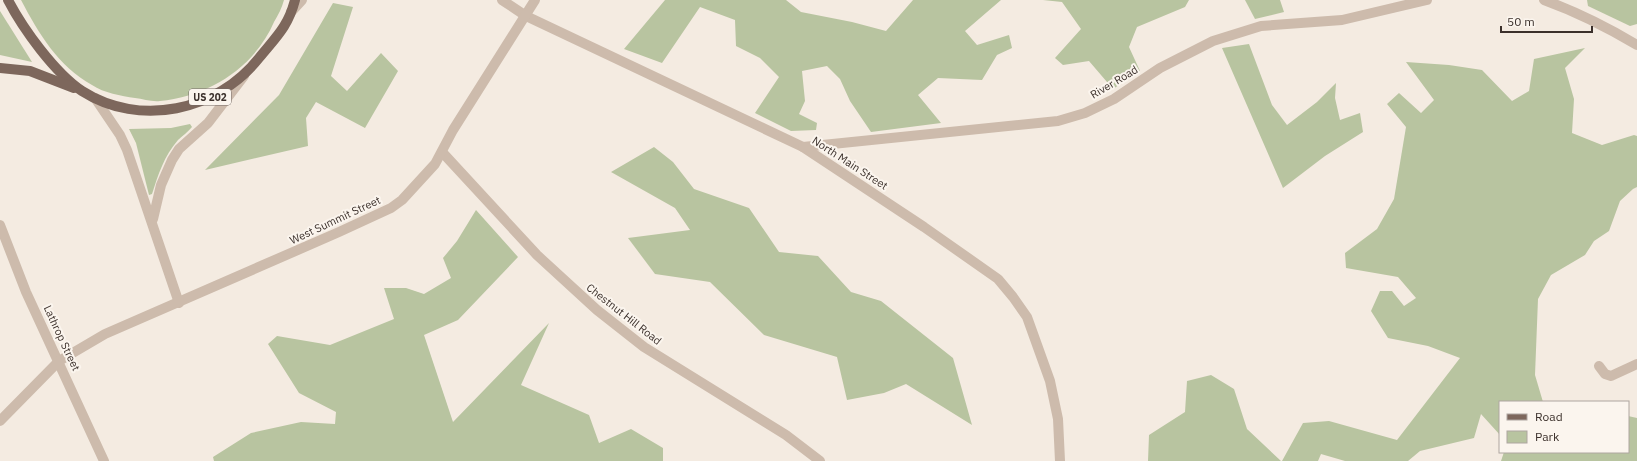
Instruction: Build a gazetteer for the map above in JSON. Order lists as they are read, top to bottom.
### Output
{
  "streets": {
    "main road": ["US 202"],
    "street": [
      "River Road",
      "North Main Street",
      "West Summit Street",
      "Chestnut Hill Road",
      "Lathrop Street"
    ]
  },
  "crossings": [
    ["River Road", "North Main Street"],
    ["North Main Street", "West Summit Street"],
    ["West Summit Street", "Chestnut Hill Road"],
    ["West Summit Street", "Lathrop Street"]
  ],
  "legend": ["Road", "Park"],
  "scale_bar": "50 m"
}
